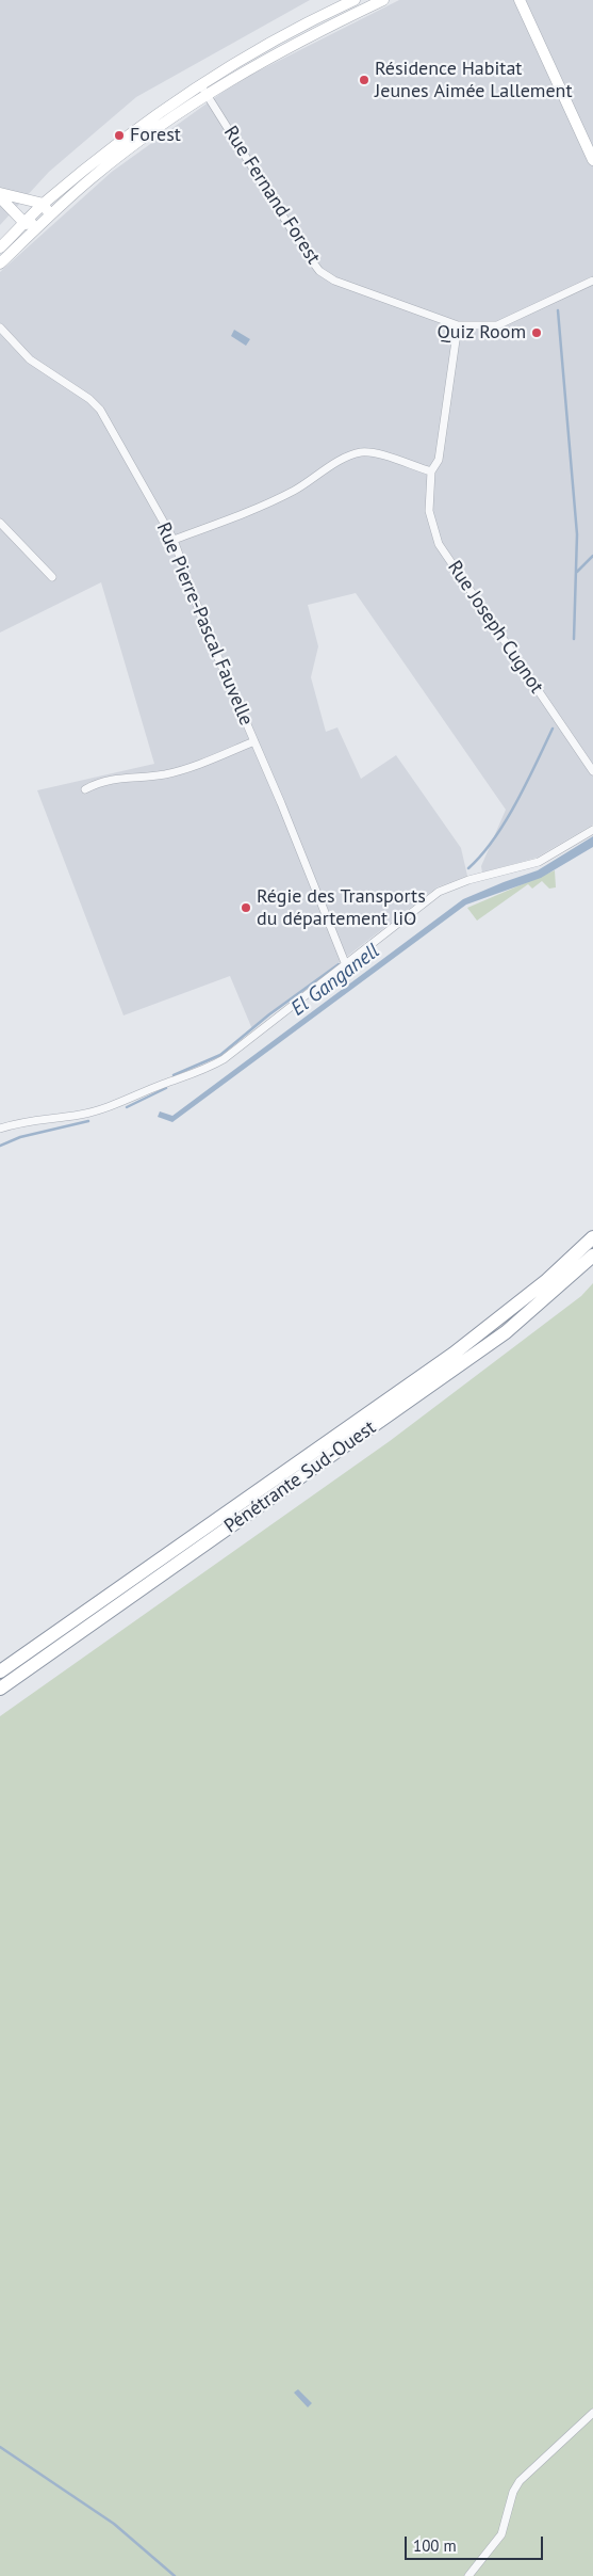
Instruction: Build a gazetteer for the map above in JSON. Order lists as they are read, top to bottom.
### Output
{
  "streets": {
    "highway": ["Pénétrante Sud-Ouest"],
    "street": ["Rue Fernand Forest", "Rue Pierre-Pascal Fauvelle", "Rue Joseph Cugnot"]
  },
  "water": ["El Ganganell"],
  "places": [
    "Résidence Habitat Jeunes Aimée Lallement",
    "Forest",
    "Quiz Room",
    "Régie des Transports du département liO"
  ],
  "scale_bar": "100 m"
}
